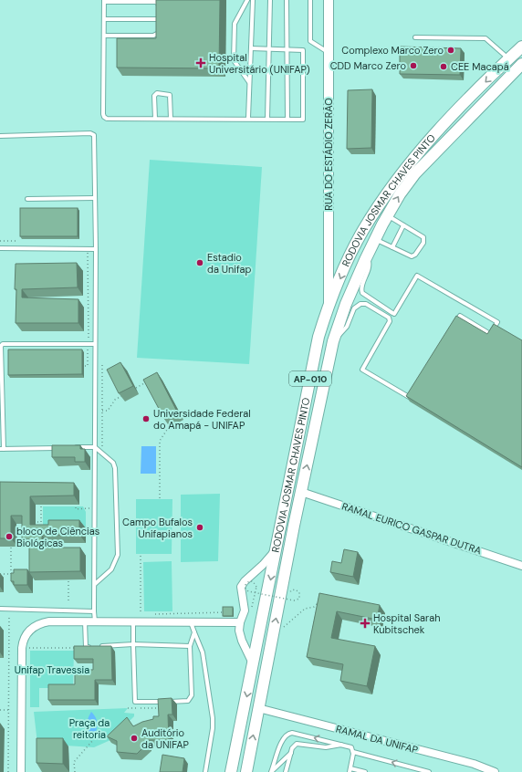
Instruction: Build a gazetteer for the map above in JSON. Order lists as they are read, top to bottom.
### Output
{
  "streets": {
    "main road": ["RODOVIA JOSMAR CHAVES PINTO", "AP-010"],
    "street": ["RUA DO ESTÁDIO ZERÃO", "RAMAL EURICO GASPAR DUTRA", "RAMAL DA UNIFAP"]
  },
  "crossings": [
    ["RUA DO ESTÁDIO ZERÃO", "RODOVIA JOSMAR CHAVES PINTO"],
    ["RODOVIA JOSMAR CHAVES PINTO", "RAMAL EURICO GASPAR DUTRA"],
    ["RODOVIA JOSMAR CHAVES PINTO", "RAMAL DA UNIFAP"]
  ],
  "parks": ["Unifap Travessia", "Praça da reitoria"],
  "places": {
    "other": [
      "Complexo Marco Zero",
      "CDD Marco Zero",
      "CEE Macapá",
      "Estadio da Unifap",
      "Universidade Federal do Amapá - UNIFAP",
      "Campo Bufalos Unifapianos",
      "bloco de Ciências Biológicas",
      "Auditório da UNIFAP"
    ],
    "health": ["Hospital Universitário (UNIFAP)", "Hospital Sarah Kubitschek"]
  }
}
